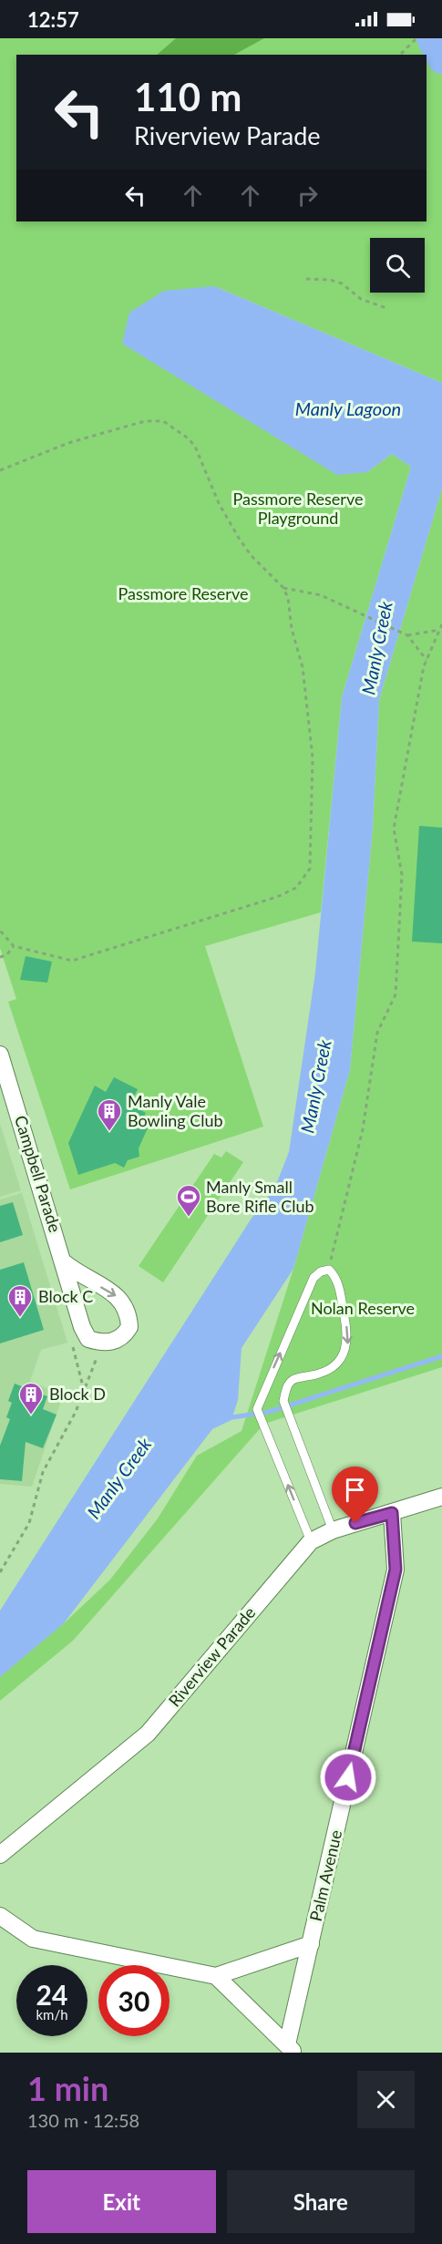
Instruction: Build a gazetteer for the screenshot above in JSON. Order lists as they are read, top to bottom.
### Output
{
  "streets": {
    "street": ["Campbell Parade", "Riverview Parade", "Palm Avenue"]
  },
  "crossings": [
    ["Riverview Parade", "Palm Avenue"]
  ],
  "water": ["Manly Lagoon", "Manly Creek"],
  "parks": ["Passmore Reserve Playground", "Passmore Reserve", "Nolan Reserve"],
  "places": {
    "building": ["Manly Vale Bowling Club", "Block C", "Block D"],
    "sports": ["Manly Small Bore Rifle Club"]
  },
  "page": {
    "status": "12:57",
    "turn": ["110 m", "Riverview Parade"],
    "speed": "24 km/h",
    "limit": "30",
    "heading": ["1 min", "130 m · 12:58"],
    "buttons": ["Exit", "Share"]
  }
}
